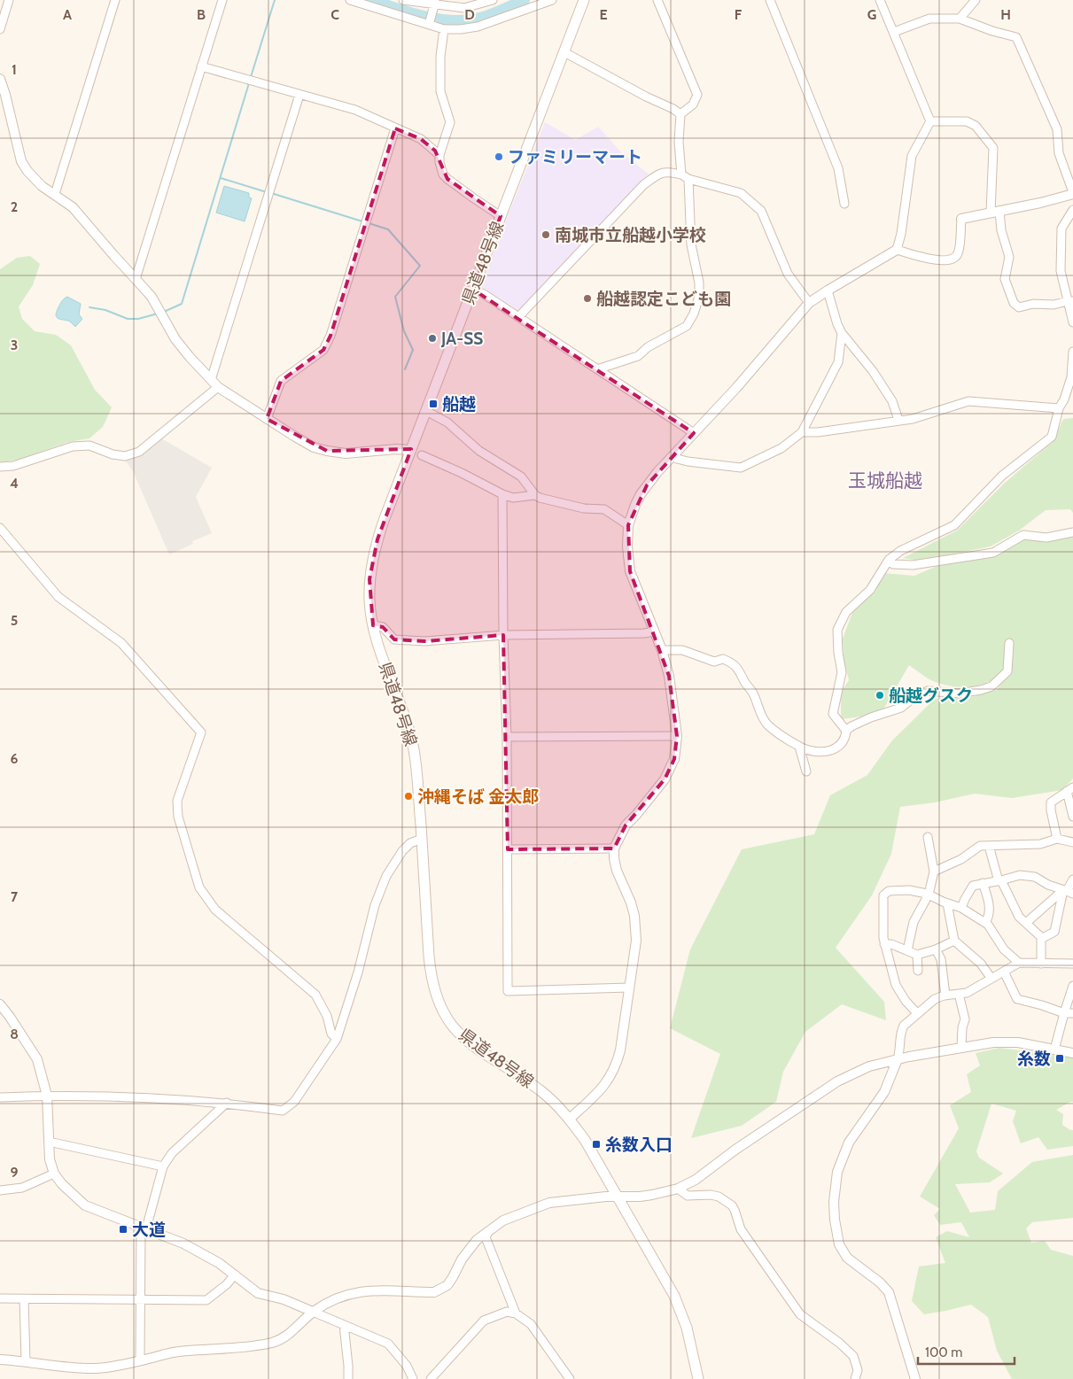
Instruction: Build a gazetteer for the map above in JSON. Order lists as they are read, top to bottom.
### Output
{
  "streets": {
    "main road": ["県道48号線"]
  },
  "districts": ["玉城船越"],
  "places": {
    "other": [
      "ファミリーマート",
      "南城市立船越小学校",
      "船越認定こども園",
      "JA-SS",
      "船越グスク",
      "沖縄そば 金太郎"
    ],
    "transit": [
      "船越",
      "糸数",
      "糸数入口",
      "大道"
    ]
  },
  "scale_bar": "100 m",
  "grid": {
    "columns": [
      "A",
      "B",
      "C",
      "D",
      "E",
      "F",
      "G",
      "H"
    ],
    "rows": [
      "1",
      "2",
      "3",
      "4",
      "5",
      "6",
      "7",
      "8",
      "9"
    ]
  }
}
